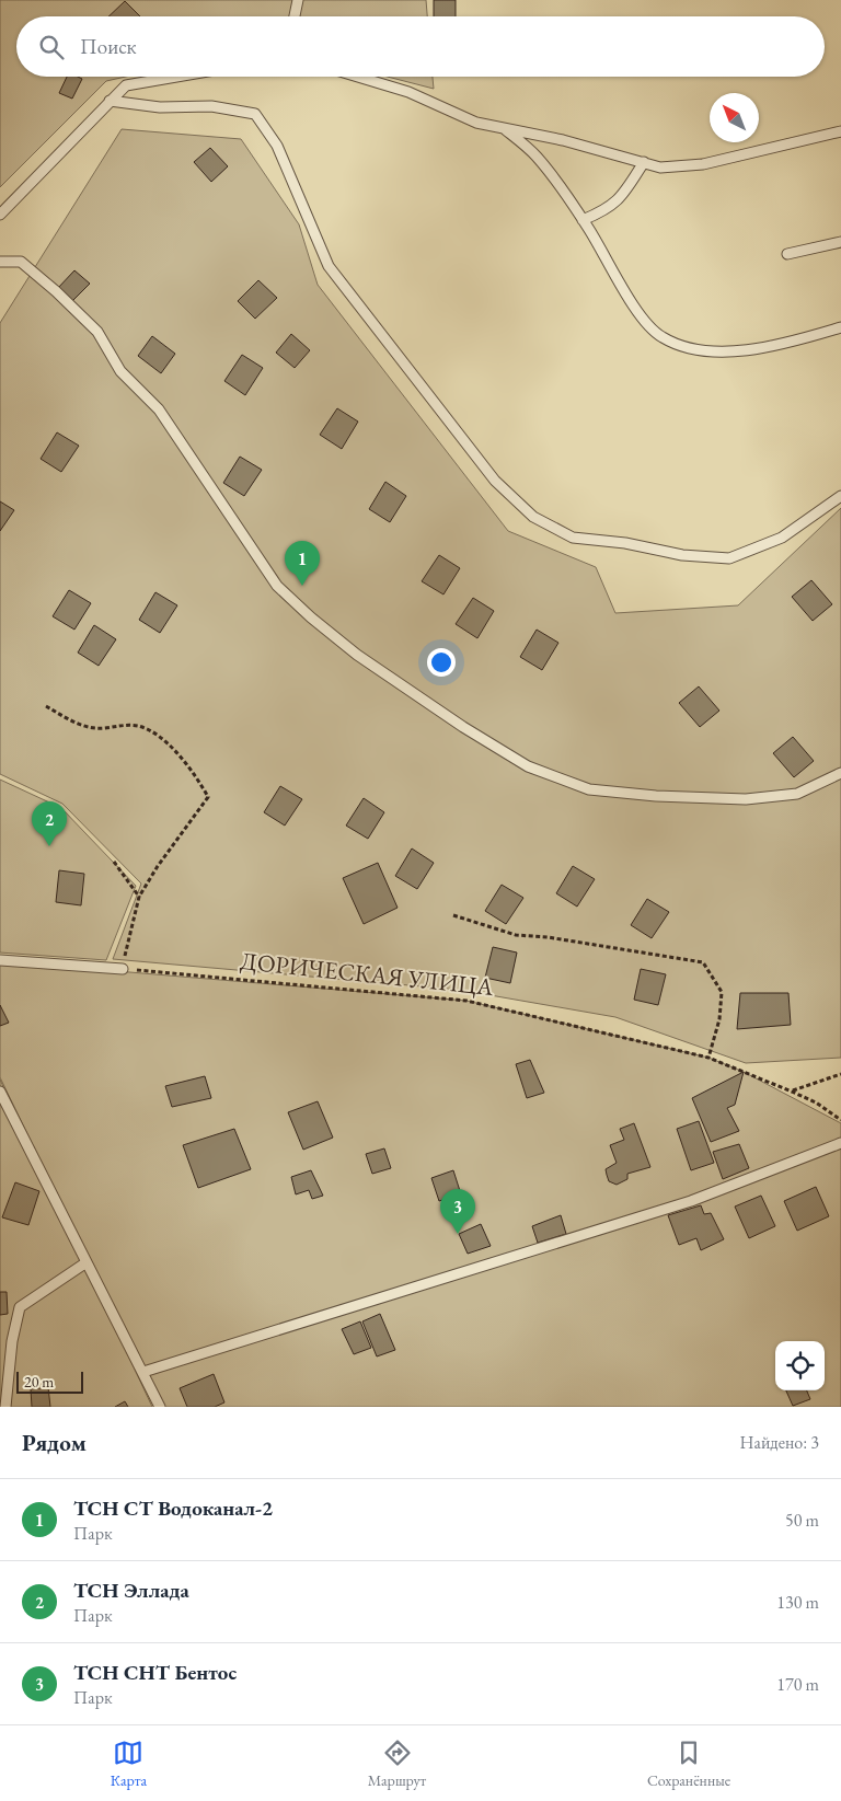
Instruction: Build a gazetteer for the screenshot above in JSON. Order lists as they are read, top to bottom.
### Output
{
  "streets": {
    "path": ["ДОРИЧЕСКАЯ УЛИЦА"]
  },
  "scale_bar": "20 m",
  "north": "top left",
  "page": {
    "search": "Поиск",
    "pins": ["1", "2", "3"],
    "scale": "20 m",
    "heading": ["Рядом", "Найдено: 3"],
    "list": [
      {
        "mark": "1",
        "name": "ТСН СТ Водоканал-2",
        "note": "Парк",
        "value": "50 m"
      },
      {
        "mark": "2",
        "name": "ТСН Эллада",
        "note": "Парк",
        "value": "130 m"
      },
      {
        "mark": "3",
        "name": "ТСН СНТ Бентос",
        "note": "Парк",
        "value": "170 m"
      }
    ],
    "nav": ["Карта", "Маршрут", "Сохранённые"]
  }
}
